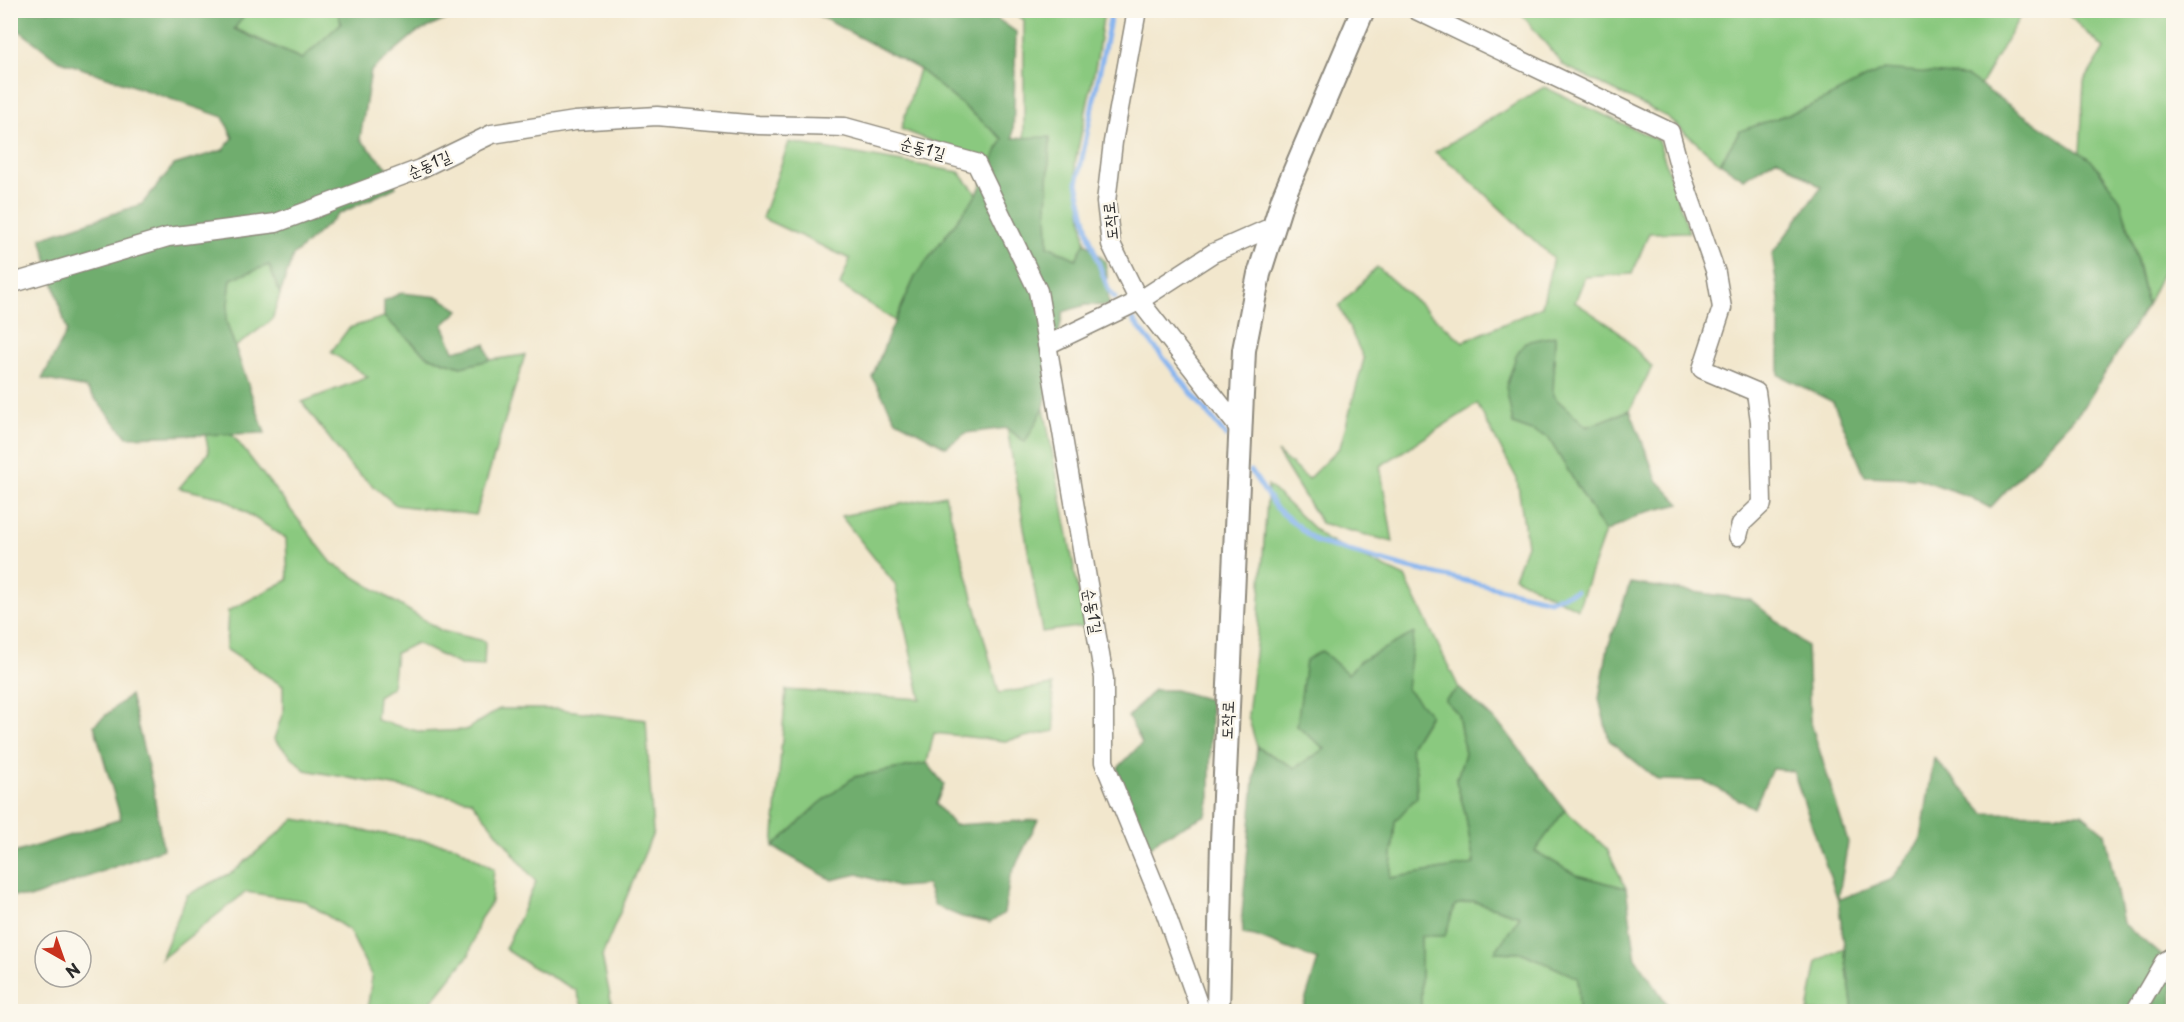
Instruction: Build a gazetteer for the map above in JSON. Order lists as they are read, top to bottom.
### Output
{
  "streets": {
    "street": ["순동1길", "도작로"]
  },
  "north": "bottom right"
}
